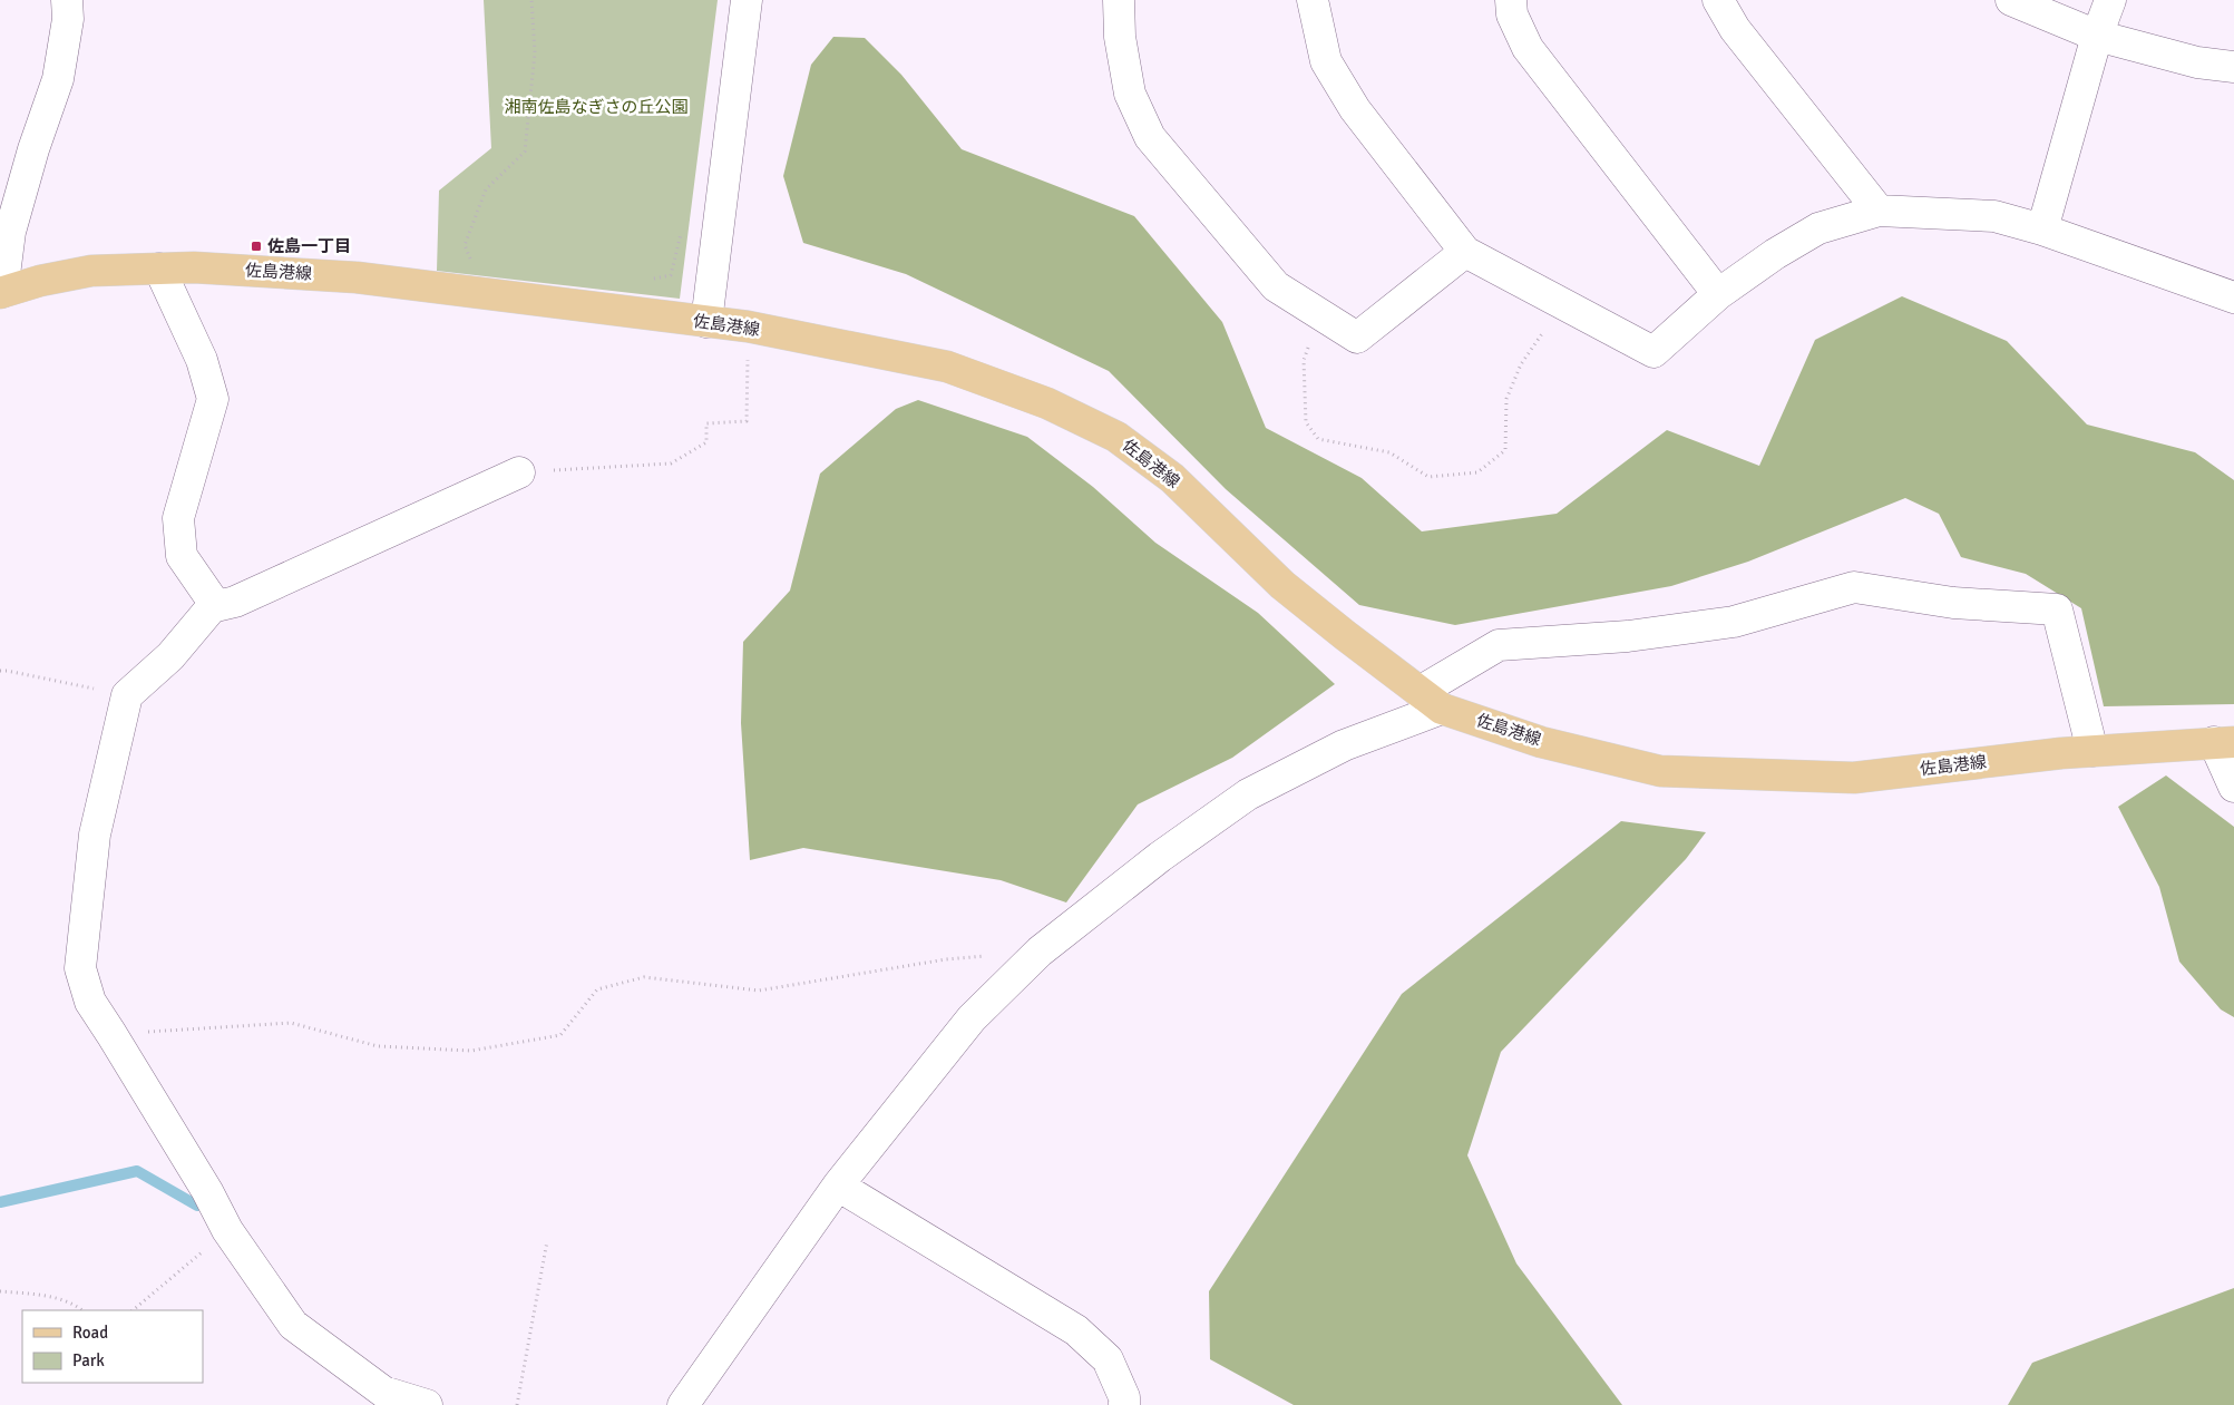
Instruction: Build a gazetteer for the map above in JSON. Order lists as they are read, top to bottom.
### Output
{
  "streets": {
    "main road": ["佐島港線"]
  },
  "parks": ["湘南佐島なぎさの丘公園"],
  "places": {
    "transit": ["佐島一丁目"]
  },
  "legend": ["Road", "Park"]
}
